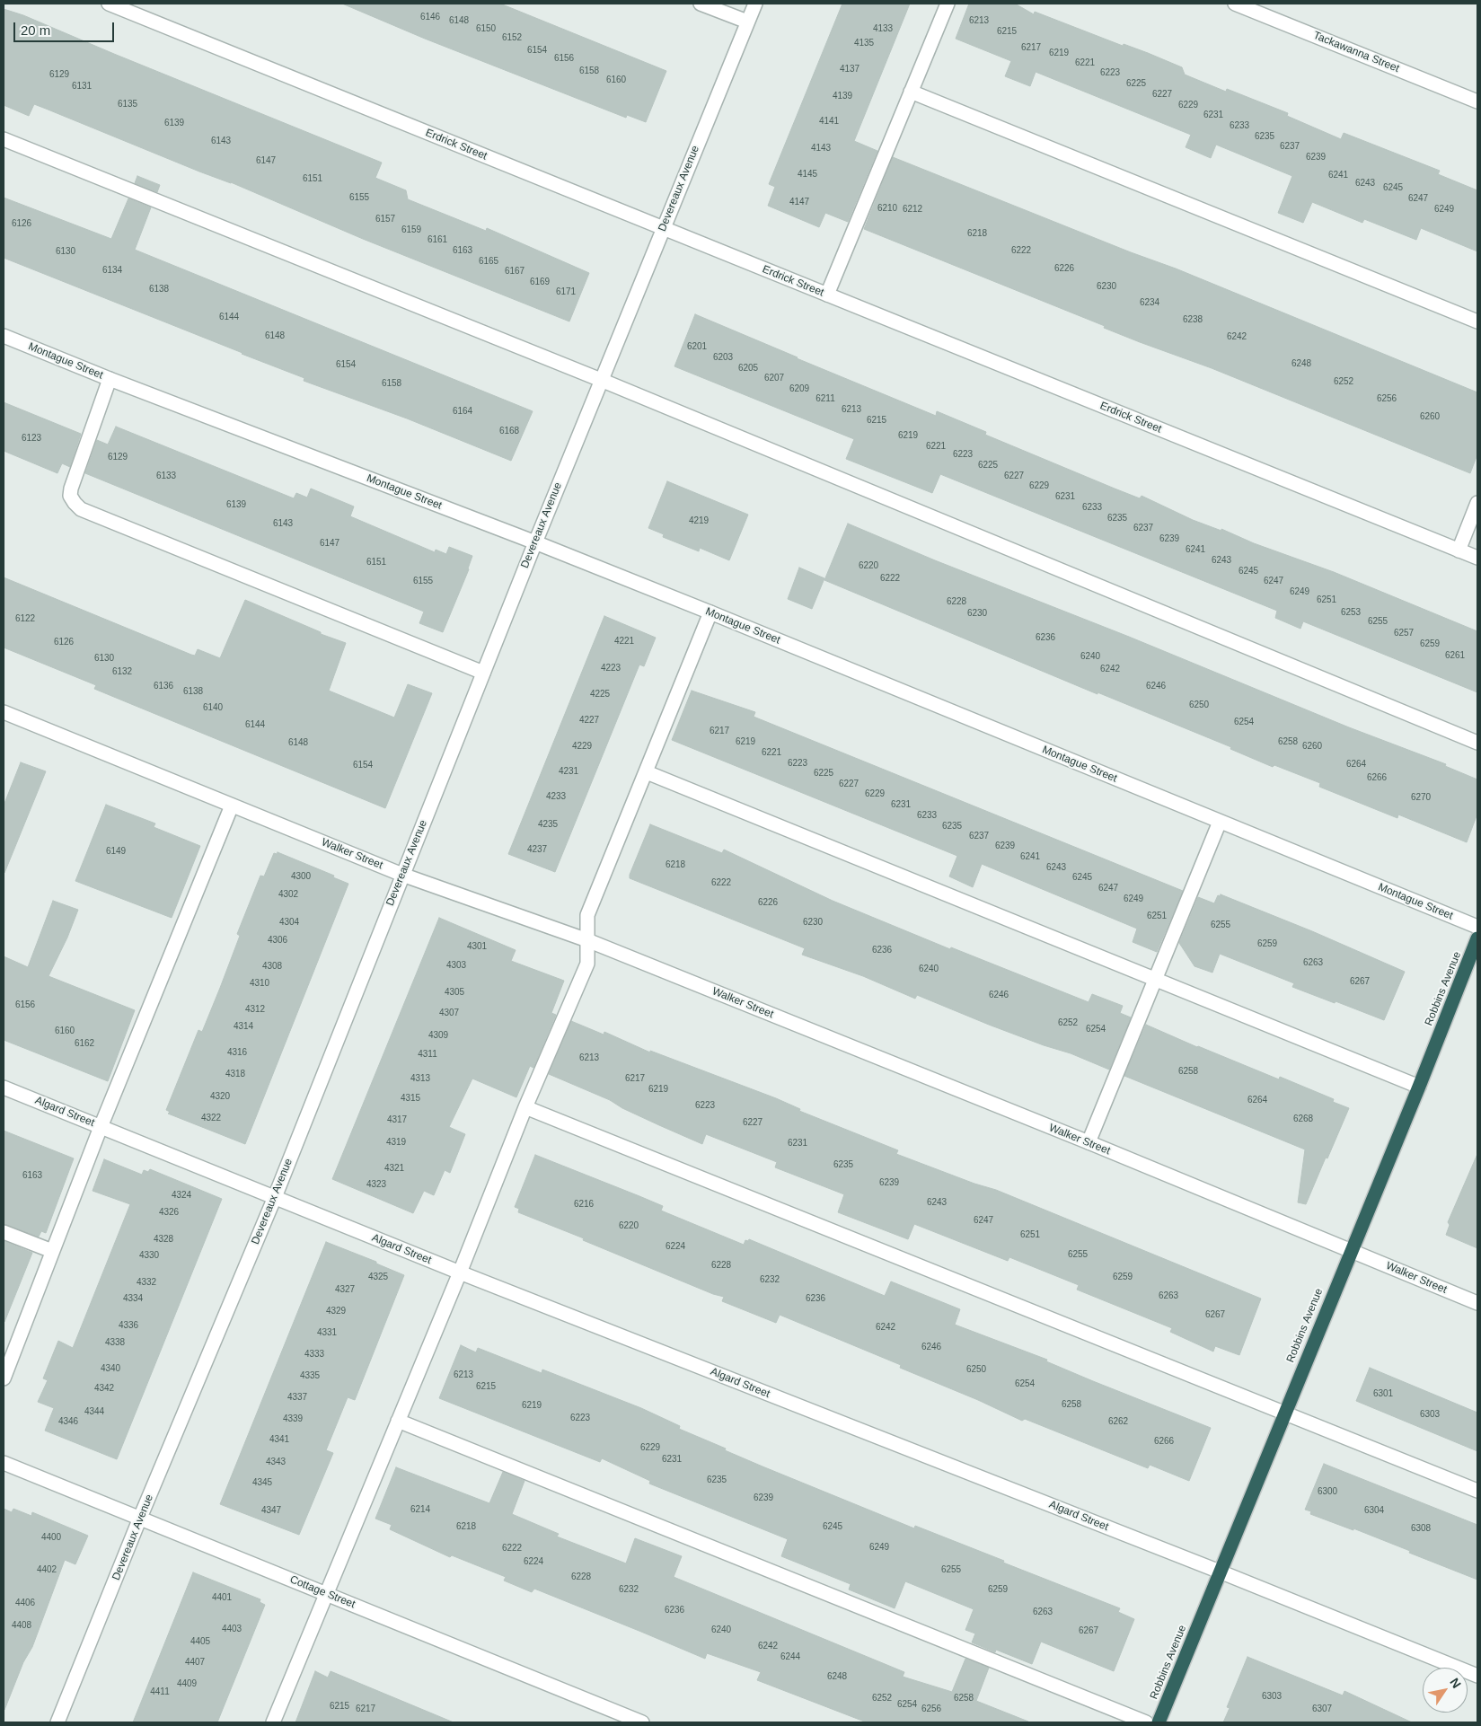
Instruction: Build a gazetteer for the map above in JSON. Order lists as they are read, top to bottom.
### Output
{
  "streets": {
    "highway": ["Robbins Avenue"],
    "street": [
      "Tackawanna Street",
      "Erdrick Street",
      "Devereaux Avenue",
      "Montague Street",
      "Walker Street",
      "Algard Street",
      "Cottage Street"
    ]
  },
  "crossings": [
    ["Erdrick Street", "Devereaux Avenue"],
    ["Devereaux Avenue", "Montague Street"],
    ["Devereaux Avenue", "Walker Street"],
    ["Devereaux Avenue", "Algard Street"],
    ["Devereaux Avenue", "Cottage Street"],
    ["Walker Street", "Robbins Avenue"],
    ["Robbins Avenue", "Algard Street"]
  ],
  "house_numbers": [
    "6146",
    "6148",
    "6213",
    "6150",
    "4133",
    "6215",
    "6152",
    "4135",
    "6217",
    "6154",
    "6219",
    "6156",
    "6221",
    "4137",
    "6158",
    "6223",
    "6129",
    "6160",
    "6225",
    "6131",
    "6227",
    "4139",
    "6135",
    "6229",
    "6231",
    "4141",
    "6139",
    "6233",
    "6235",
    "6143",
    "6237",
    "4143",
    "6239",
    "6147",
    "4145",
    "6241",
    "6151",
    "6243",
    "6245",
    "6155",
    "6247",
    "4147",
    "6210",
    "6212",
    "6249",
    "6157",
    "6126",
    "6159",
    "6218",
    "6161",
    "6163",
    "6222",
    "6130",
    "6165",
    "6226",
    "6134",
    "6167",
    "6169",
    "6230",
    "6138",
    "6171",
    "6234",
    "6144",
    "6238",
    "6148",
    "6242",
    "6201",
    "6203",
    "6248",
    "6154",
    "6205",
    "6207",
    "6252",
    "6158",
    "6209",
    "6211",
    "6256",
    "6213",
    "6164",
    "6260",
    "6215",
    "6168",
    "6219",
    "6123",
    "6221",
    "6223",
    "6129",
    "6225",
    "6133",
    "6227",
    "6229",
    "6231",
    "6139",
    "6233",
    "6235",
    "4219",
    "6143",
    "6237",
    "6239",
    "6147",
    "6241",
    "6243",
    "6151",
    "6220",
    "6245",
    "6222",
    "6155",
    "6247",
    "6249",
    "6251",
    "6228",
    "6253",
    "6230",
    "6122",
    "6255",
    "6257",
    "6236",
    "4221",
    "6126",
    "6259",
    "6261",
    "6240",
    "6130",
    "4223",
    "6242",
    "6132",
    "6136",
    "6246",
    "6138",
    "4225",
    "6250",
    "6140",
    "4227",
    "6254",
    "6144",
    "6217",
    "6219",
    "6258",
    "6148",
    "4229",
    "6260",
    "6221",
    "6223",
    "6264",
    "6154",
    "4231",
    "6225",
    "6266",
    "6227",
    "6229",
    "4233",
    "6270",
    "6231",
    "6233",
    "4235",
    "6235",
    "6237",
    "6239",
    "4237",
    "6149",
    "6241",
    "6218",
    "6243",
    "4300",
    "6245",
    "6222",
    "6247",
    "4302",
    "6249",
    "6226",
    "6251",
    "4304",
    "6230",
    "6255",
    "4306",
    "6259",
    "4301",
    "6236",
    "6263",
    "4303",
    "4308",
    "6240",
    "6267",
    "4310",
    "4305",
    "6246",
    "6156",
    "4312",
    "4307",
    "6252",
    "4314",
    "6254",
    "6160",
    "4309",
    "6162",
    "4316",
    "4311",
    "6213",
    "6258",
    "4318",
    "4313",
    "6217",
    "6219",
    "4320",
    "4315",
    "6264",
    "6223",
    "4322",
    "6268",
    "4317",
    "6227",
    "4319",
    "6231",
    "6235",
    "4321",
    "6163",
    "6239",
    "4323",
    "4324",
    "6243",
    "6216",
    "4326",
    "6247",
    "6220",
    "6251",
    "4328",
    "6224",
    "6255",
    "4330",
    "6228",
    "4325",
    "6259",
    "6232",
    "4332",
    "4327",
    "6263",
    "4334",
    "6236",
    "4329",
    "6267",
    "4336",
    "6242",
    "4331",
    "4338",
    "6246",
    "4333",
    "4340",
    "6250",
    "6213",
    "4335",
    "6254",
    "6215",
    "4342",
    "6301",
    "4337",
    "6258",
    "6219",
    "4344",
    "6303",
    "6223",
    "4339",
    "4346",
    "6262",
    "4341",
    "6266",
    "6229",
    "6231",
    "4343",
    "6235",
    "4345",
    "6300",
    "6239",
    "6214",
    "4347",
    "6304",
    "6218",
    "6245",
    "6308",
    "4400",
    "6249",
    "6222",
    "6224",
    "4402",
    "6255",
    "6228",
    "6232",
    "6259",
    "4401",
    "4406",
    "6236",
    "6263",
    "4408",
    "4403",
    "6240",
    "6267",
    "4405",
    "6242",
    "6244",
    "4407",
    "6248",
    "4409",
    "4411",
    "6303",
    "6252",
    "6258",
    "6254",
    "6215",
    "6217",
    "6256",
    "6307"
  ],
  "scale_bar": "20 m",
  "north": "top right"
}
